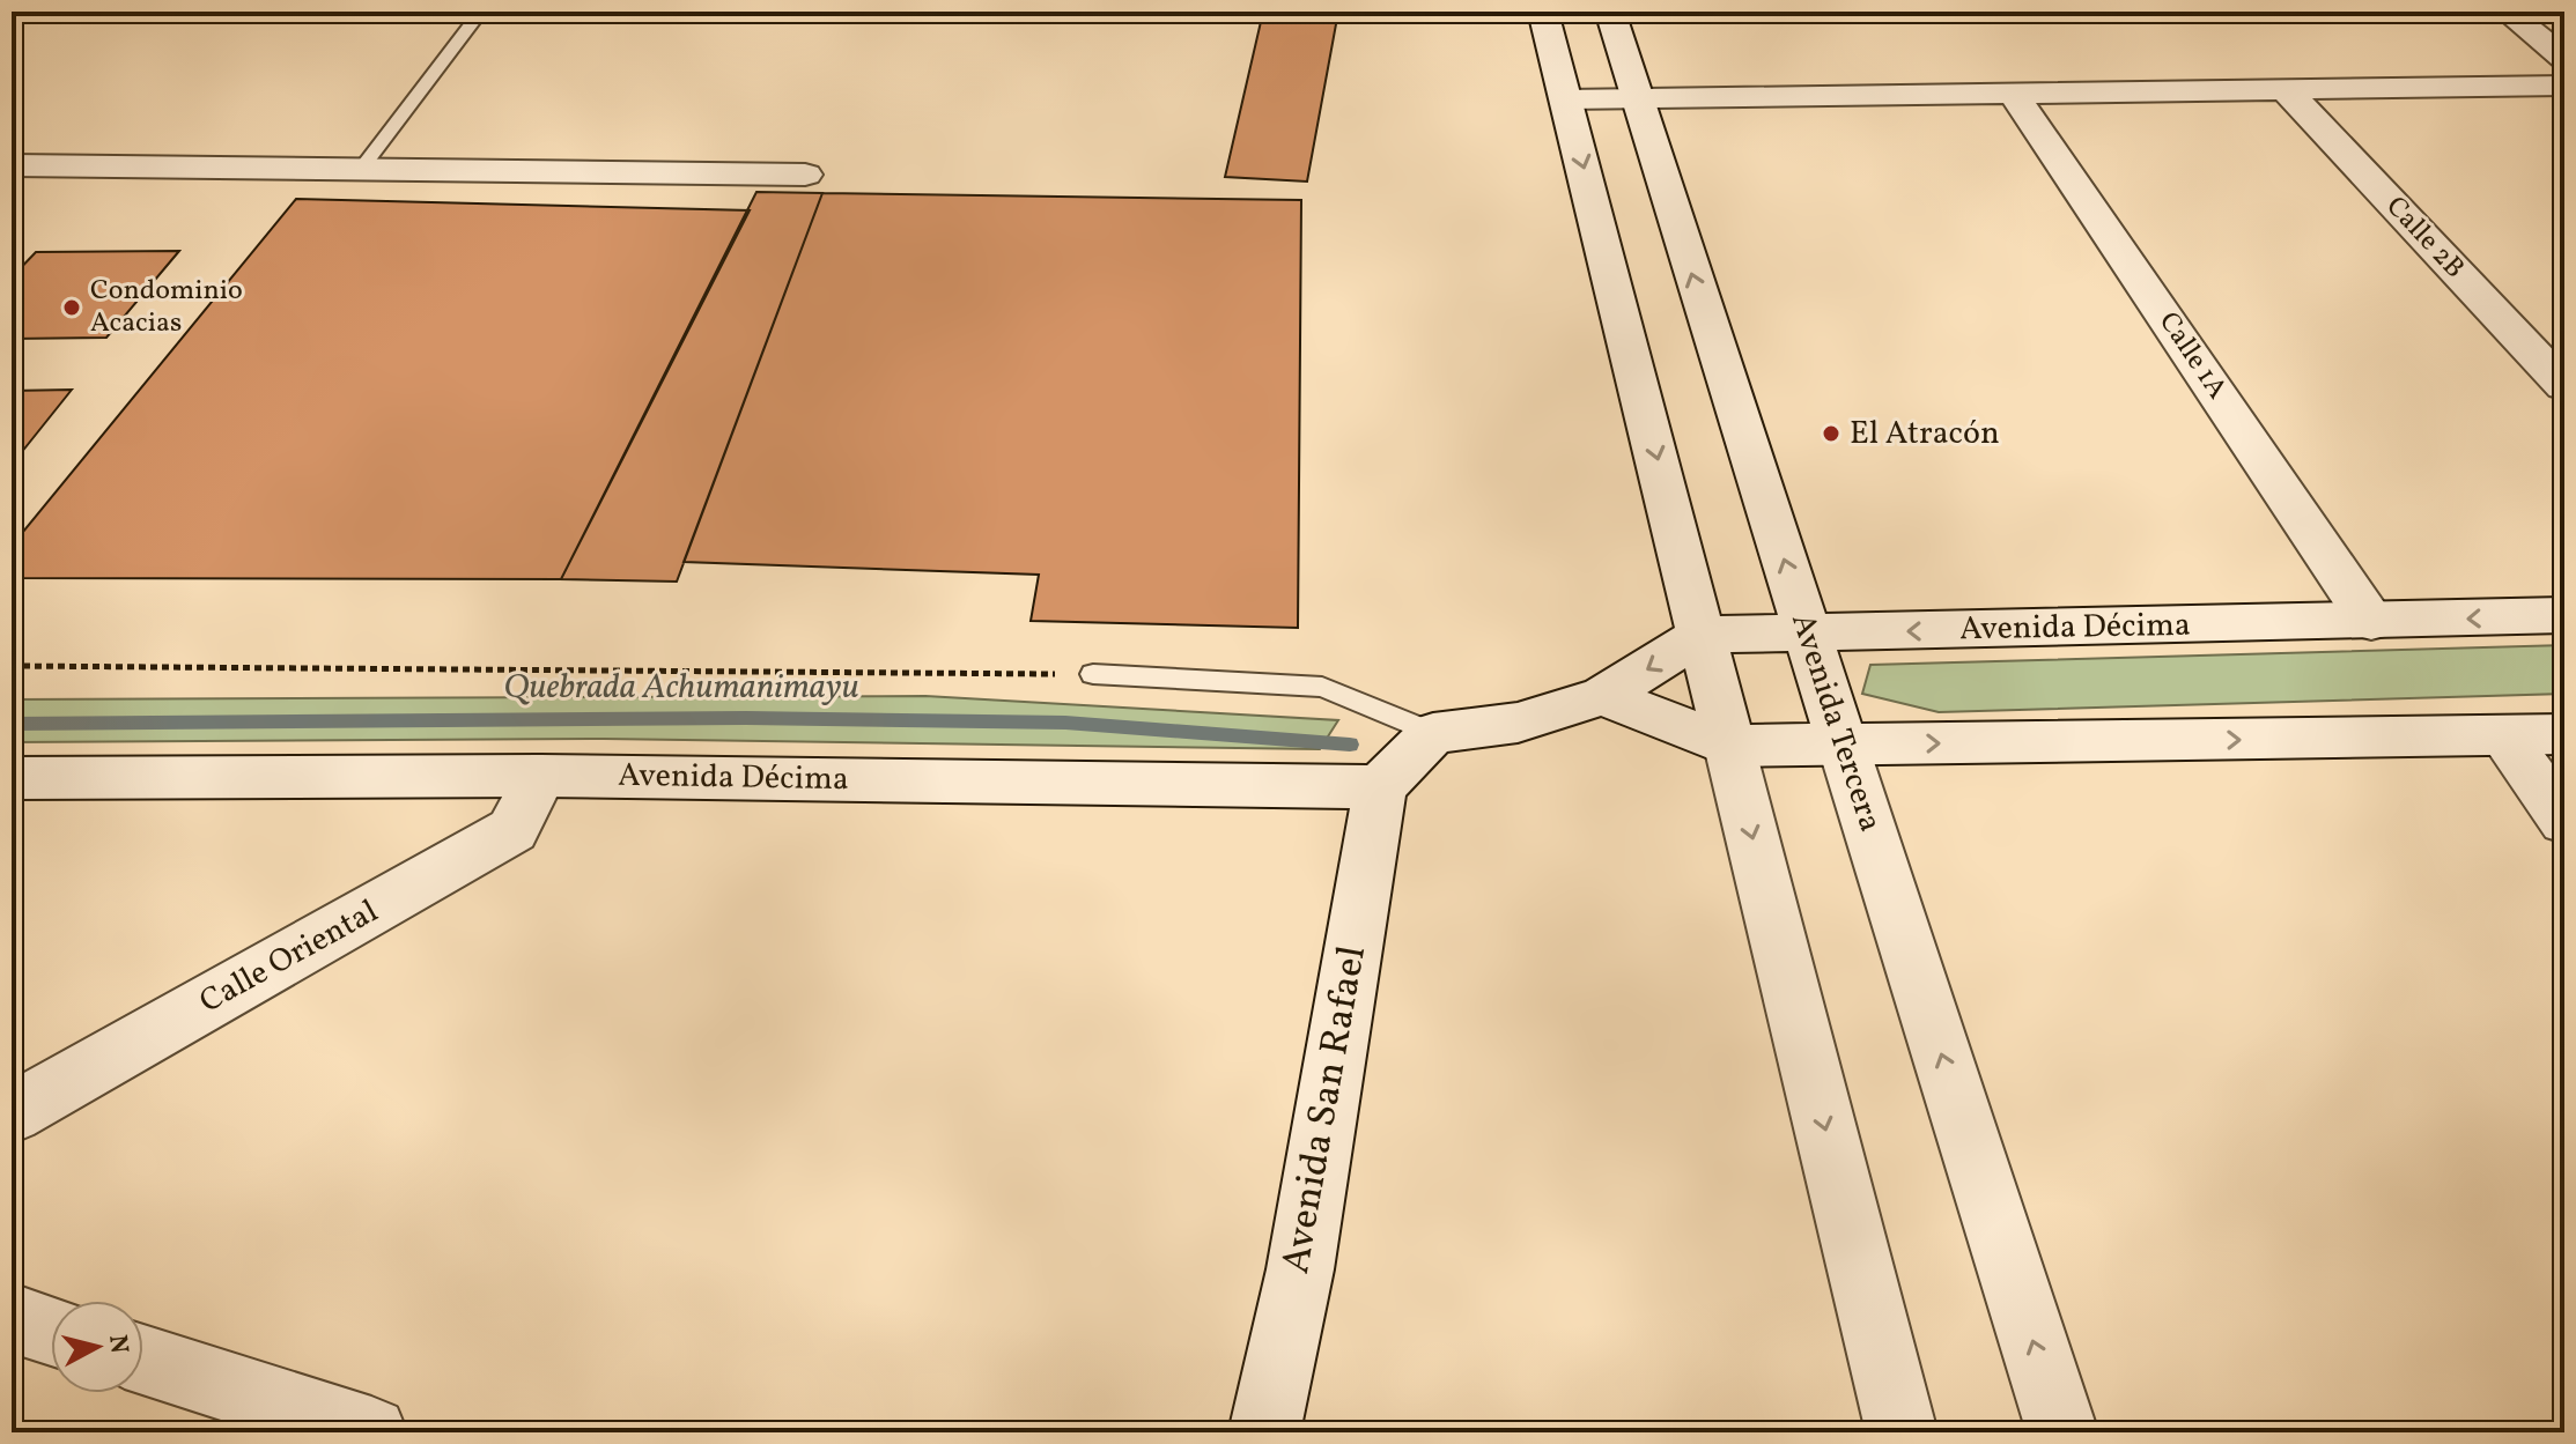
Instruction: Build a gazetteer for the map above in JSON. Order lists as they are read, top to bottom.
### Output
{
  "streets": {
    "street": [
      "Calle 2B",
      "Calle 1A",
      "Avenida Décima",
      "Avenida Tercera",
      "Calle Oriental",
      "Avenida San Rafael"
    ]
  },
  "crossings": [
    ["Calle 1A", "Avenida Décima"],
    ["Avenida Décima", "Avenida Tercera"],
    ["Avenida Décima", "Calle Oriental"],
    ["Avenida Décima", "Avenida San Rafael"]
  ],
  "water": ["Quebrada Achumanimayu"],
  "places": ["Condominio Acacias", "El Atracón"],
  "north": "right"
}
